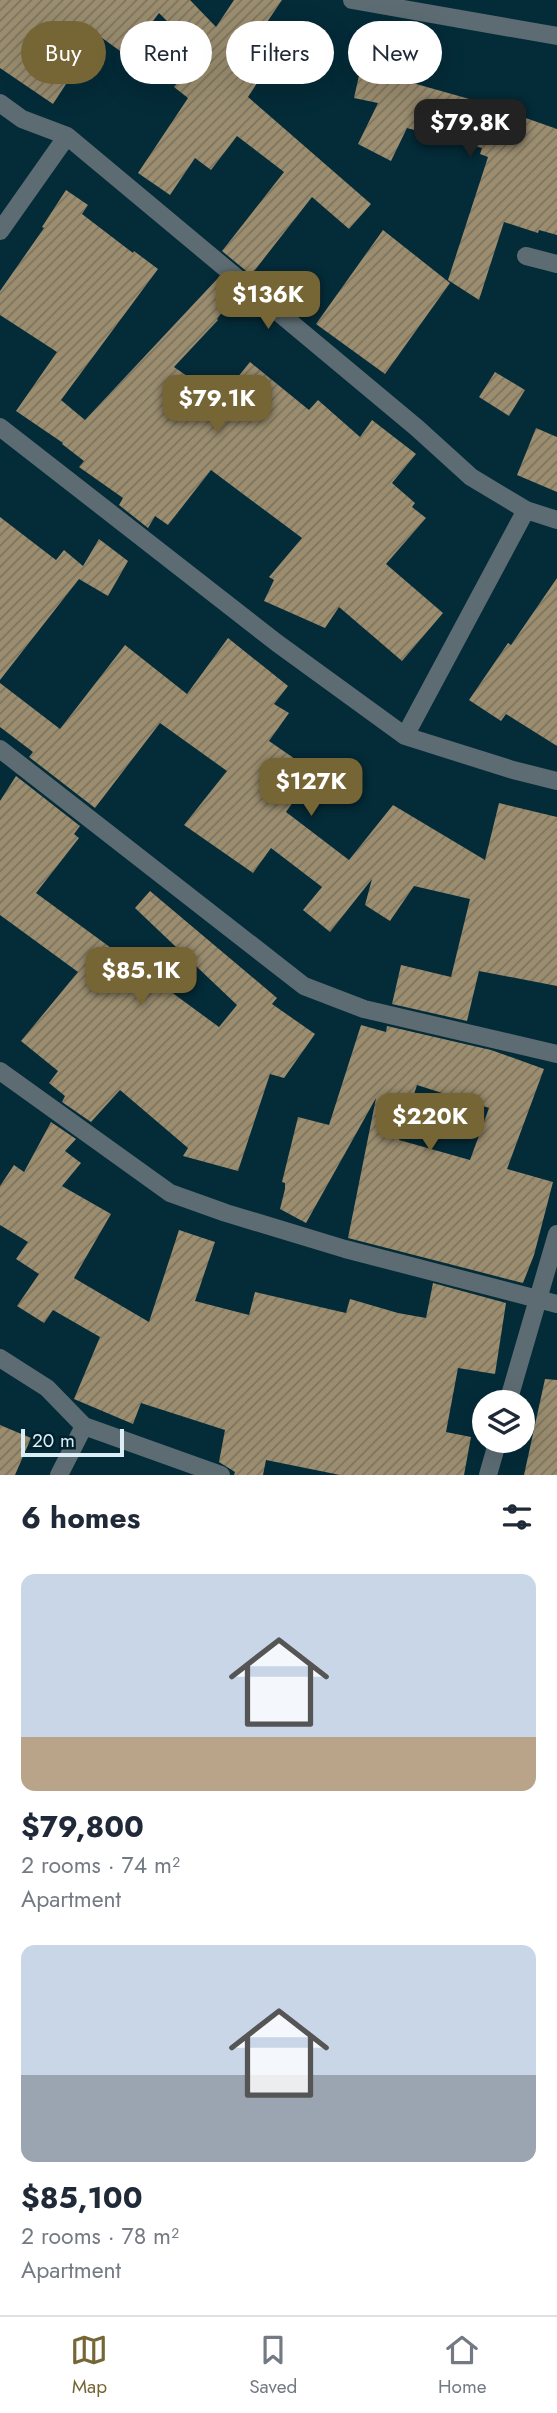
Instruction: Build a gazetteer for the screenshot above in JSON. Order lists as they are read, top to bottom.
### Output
{
  "scale_bar": "20 m",
  "page": {
    "chip": [
      "Buy",
      "Rent",
      "Filters",
      "New"
    ],
    "price": [
      "$79.8K",
      "$136K",
      "$79.1K",
      "$127K",
      "$85.1K",
      "$220K"
    ],
    "scale": "20 m",
    "heading": "6 homes",
    "list": [
      {
        "name": "$79,800",
        "note": "2 rooms · 74 m² · Apartment"
      },
      {
        "name": "$85,100",
        "note": "2 rooms · 78 m² · Apartment"
      }
    ],
    "tabs": ["Map", "Saved", "Home"]
  }
}
